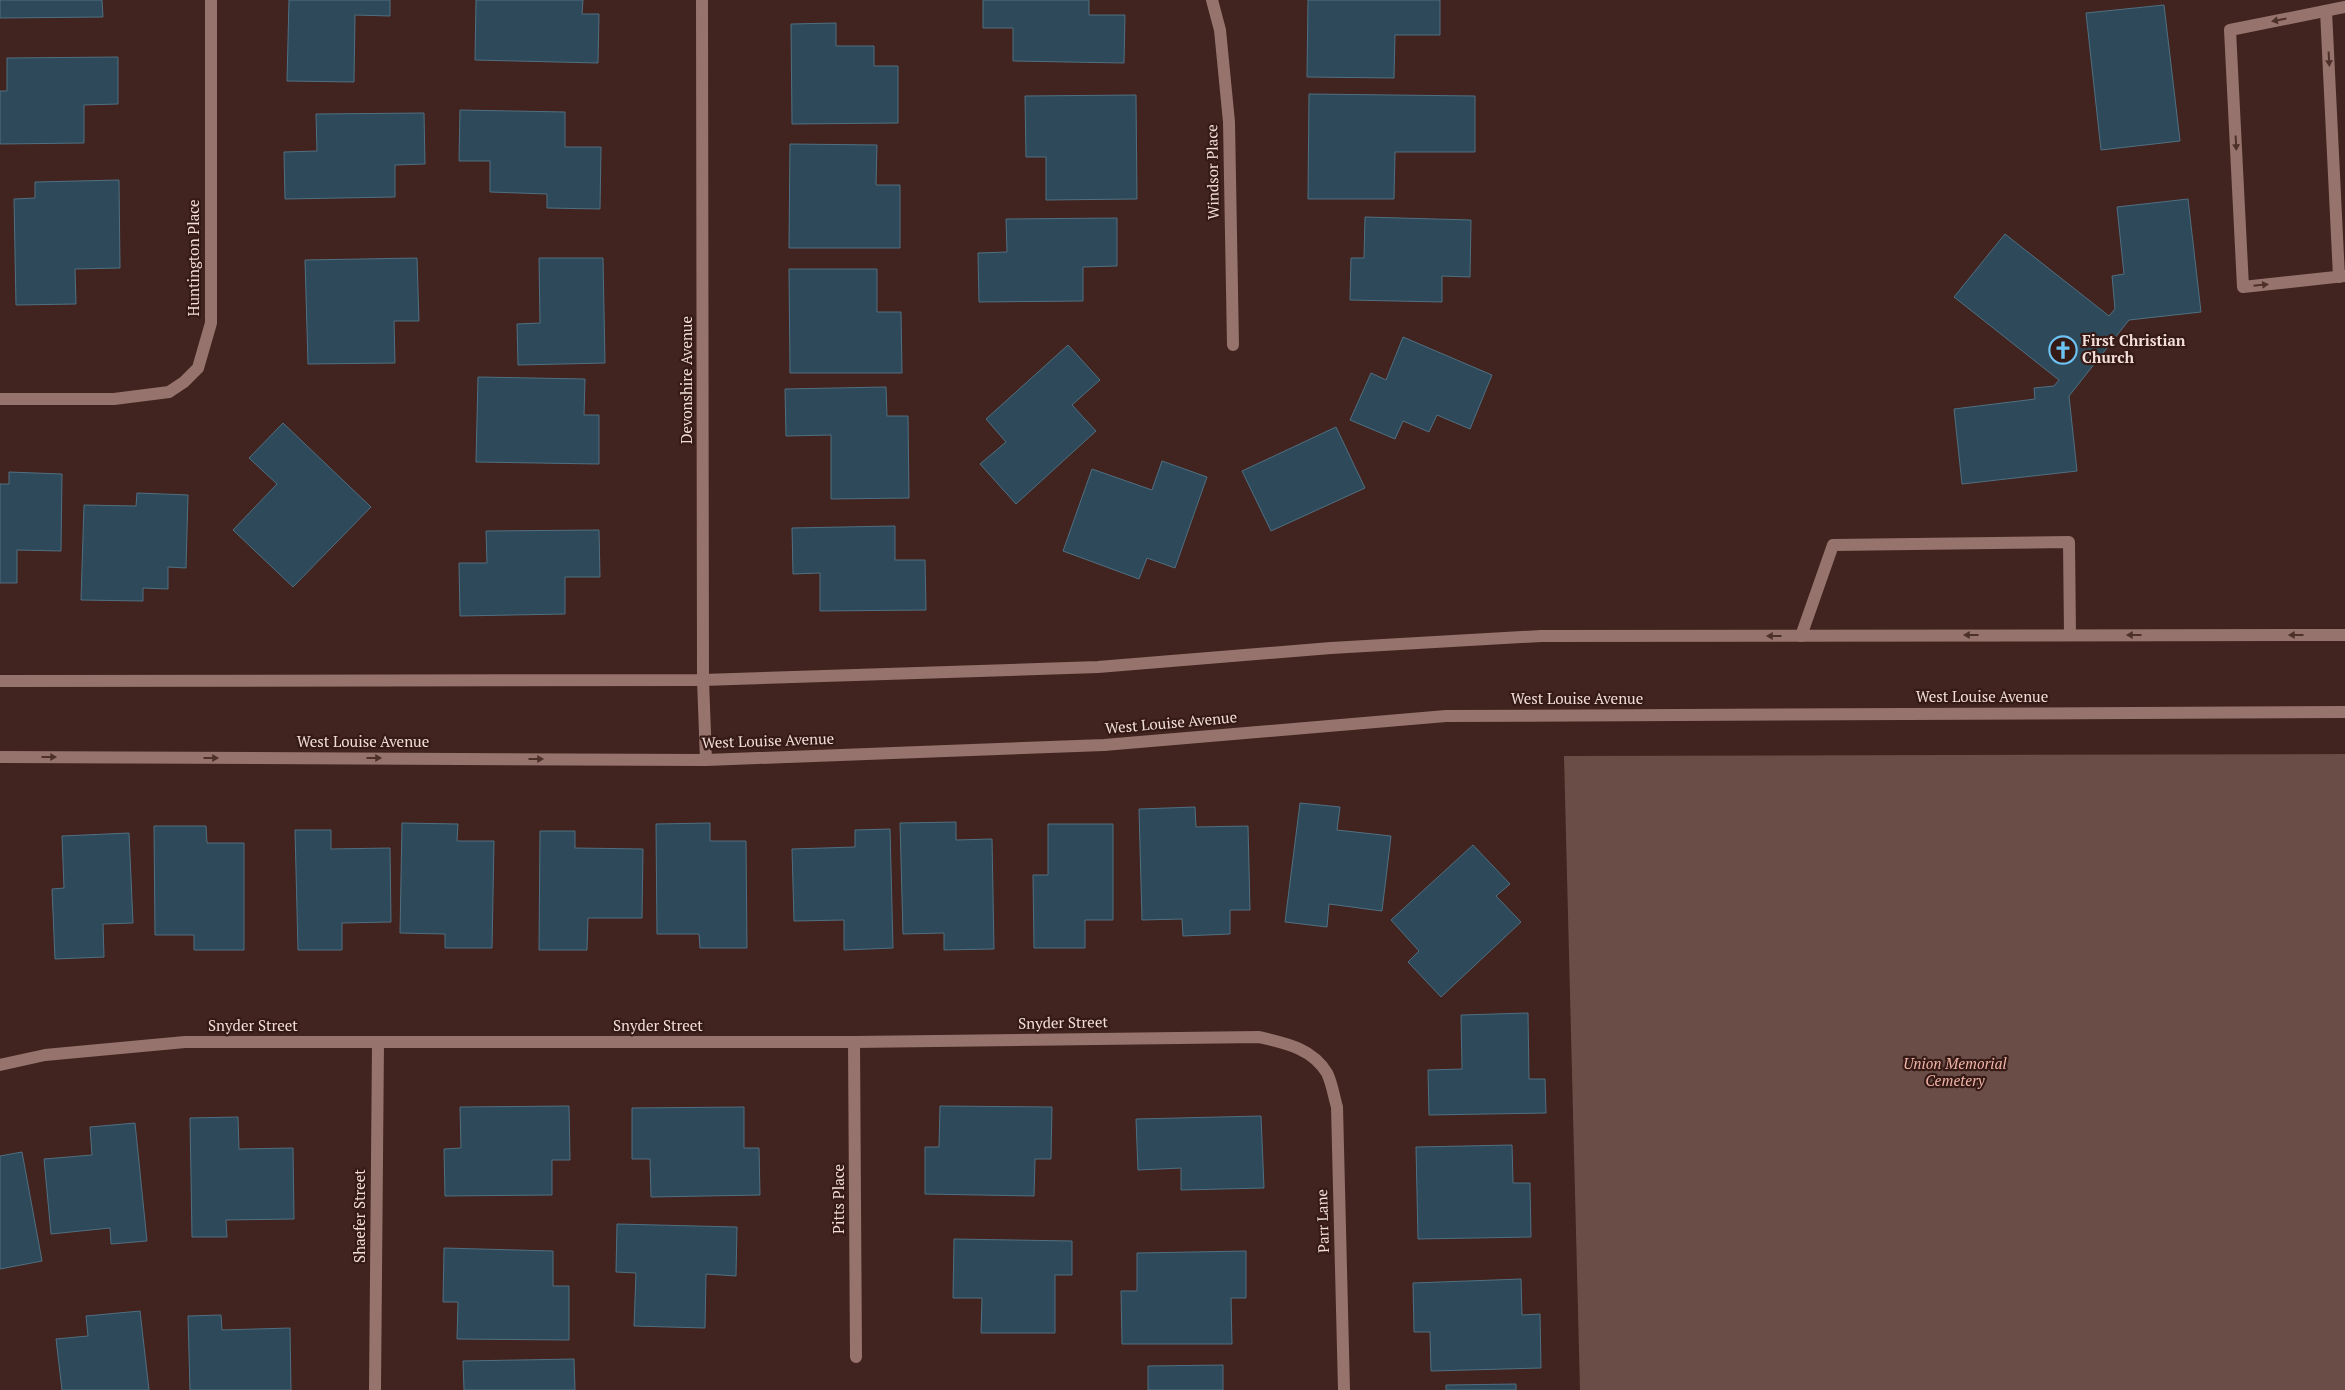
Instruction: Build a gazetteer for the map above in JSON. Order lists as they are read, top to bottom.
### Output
{
  "streets": {
    "main road": [
      "Windsor Place",
      "Huntington Place",
      "Devonshire Avenue",
      "West Louise Avenue",
      "Snyder Street",
      "Pitts Place",
      "Shaefer Street",
      "Parr Lane"
    ]
  },
  "crossings": [
    ["Devonshire Avenue", "West Louise Avenue"],
    ["Snyder Street", "Pitts Place"],
    ["Snyder Street", "Shaefer Street"],
    ["Snyder Street", "Parr Lane"]
  ],
  "parks": ["Union Memorial Cemetery"],
  "places": {
    "church": ["First Christian Church"]
  }
}
